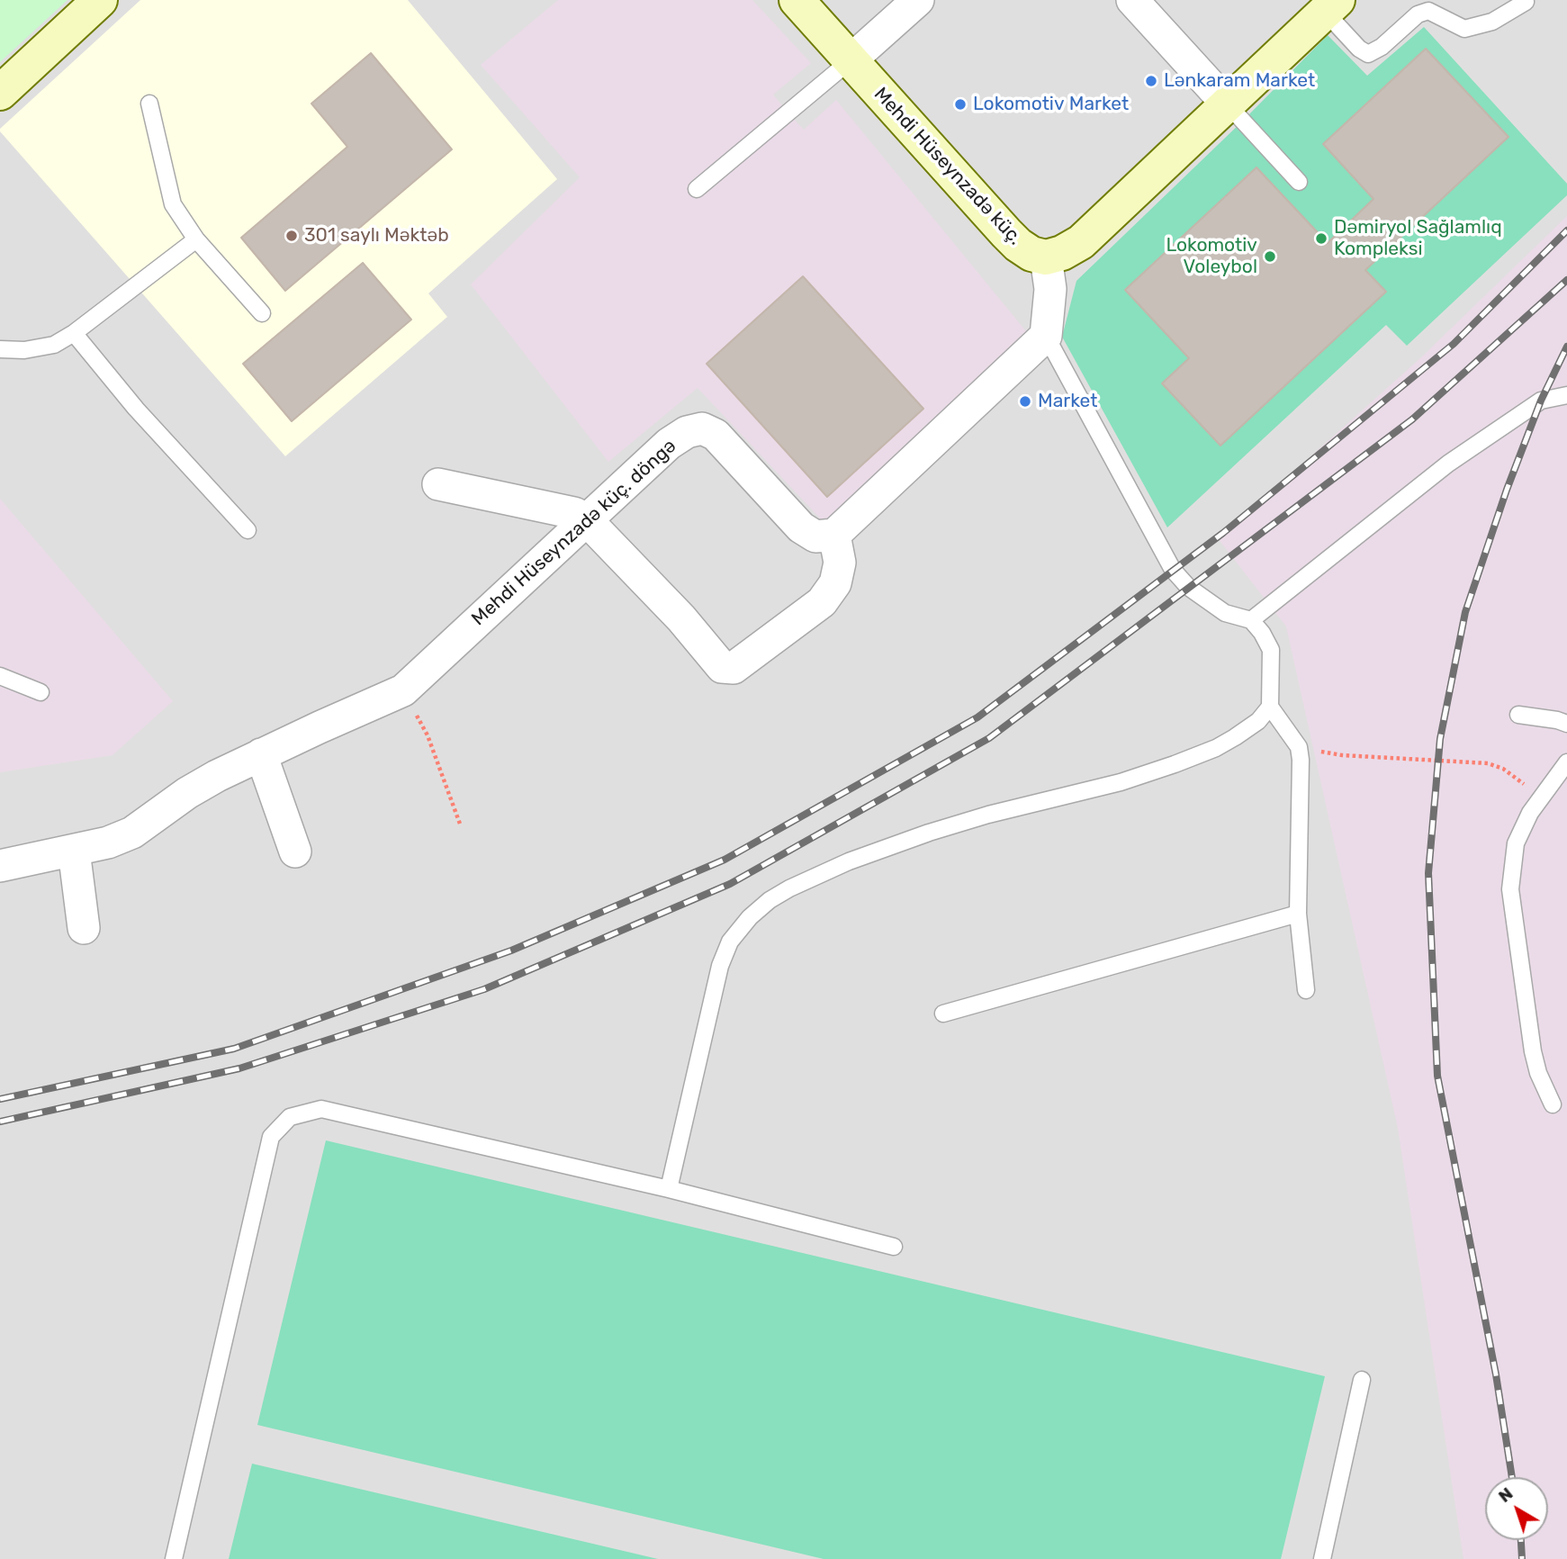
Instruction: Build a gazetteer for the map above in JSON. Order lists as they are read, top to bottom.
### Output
{
  "streets": {
    "main road": ["Mehdi Hüseynzadə küç."],
    "street": ["Mehdi Hüseynzadə küç. döngə"]
  },
  "places": [
    "Lənkaram Market",
    "Lokomotiv Market",
    "301 saylı Məktəb",
    "Dəmiryol Sağlamlıq Kompleksi",
    "Lokomotiv Voleybol",
    "Market"
  ],
  "north": "top left"
}
